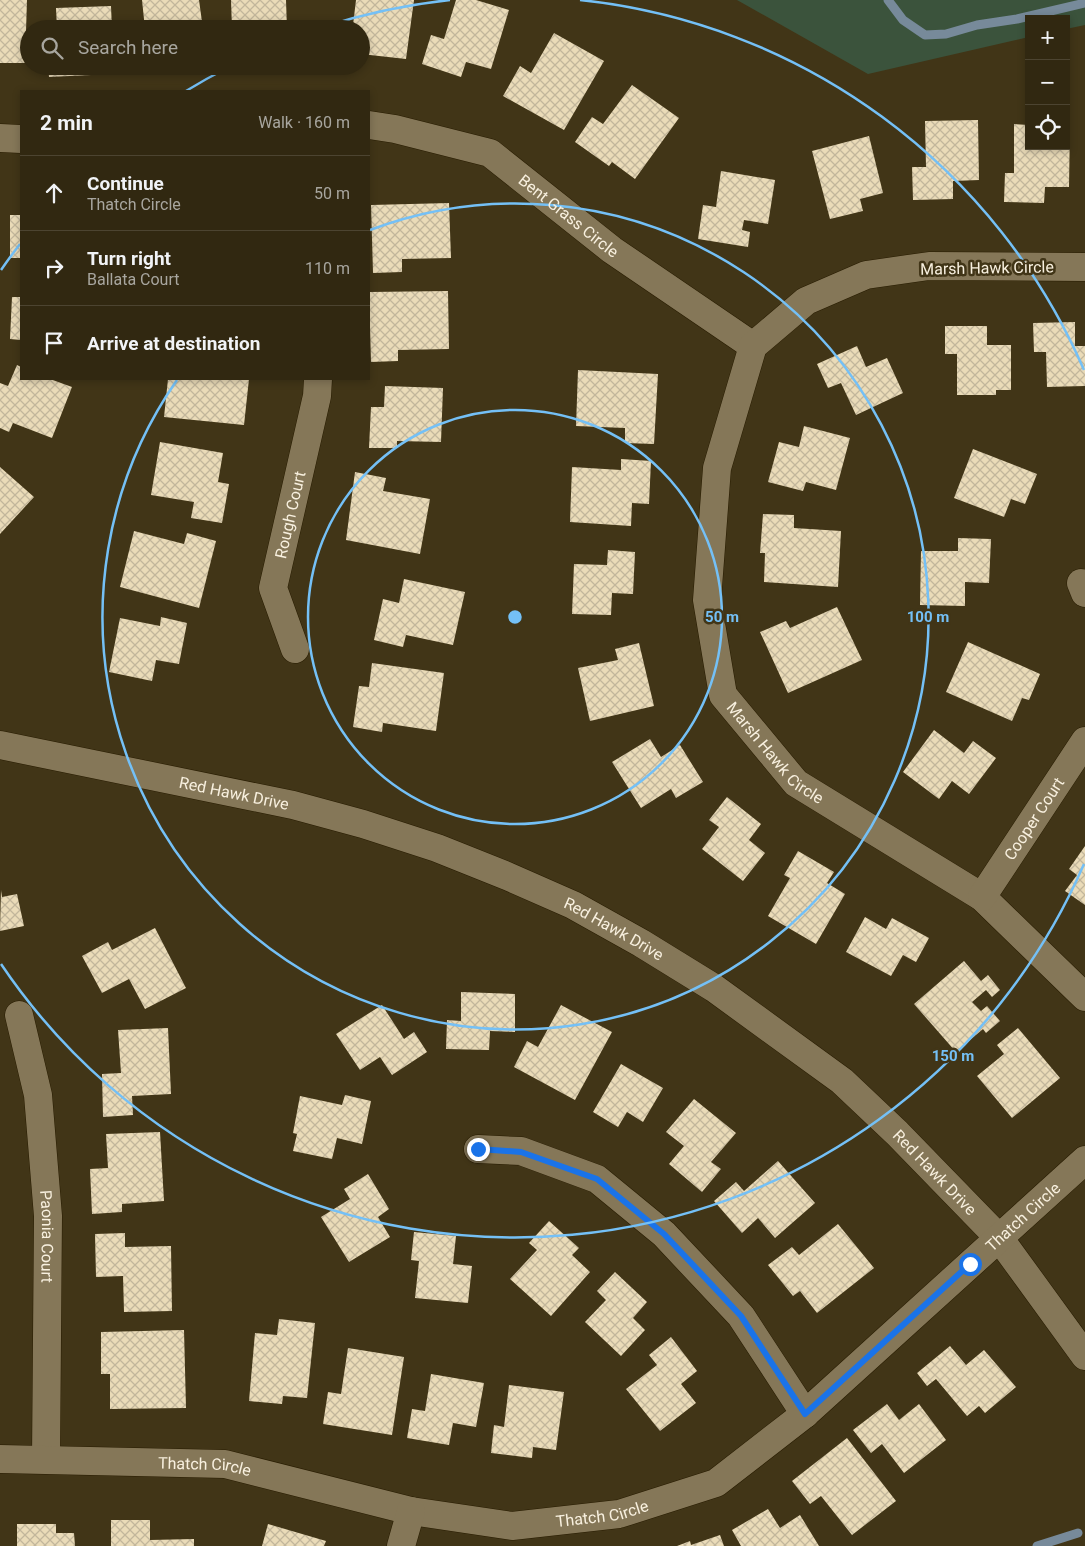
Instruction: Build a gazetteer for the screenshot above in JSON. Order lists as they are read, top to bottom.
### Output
{
  "streets": {
    "street": [
      "Bent Grass Circle",
      "Marsh Hawk Circle",
      "Rough Court",
      "Red Hawk Drive",
      "Cooper Court",
      "Thatch Circle",
      "Paonia Court"
    ]
  },
  "crossings": [
    ["Bent Grass Circle", "Marsh Hawk Circle"],
    ["Marsh Hawk Circle", "Cooper Court"],
    ["Red Hawk Drive", "Thatch Circle"],
    ["Thatch Circle", "Paonia Court"]
  ],
  "page": {
    "map_buttons": ["+", "−"],
    "search": "Search here",
    "heading": ["2 min", "Walk · 160 m"],
    "list": [
      ["Continue", "Thatch Circle", "50 m"],
      ["Turn right", "Ballata Court", "110 m"],
      "Arrive at destination"
    ]
  },
  "rings": ["50 m", "100 m", "150 m"]
}
